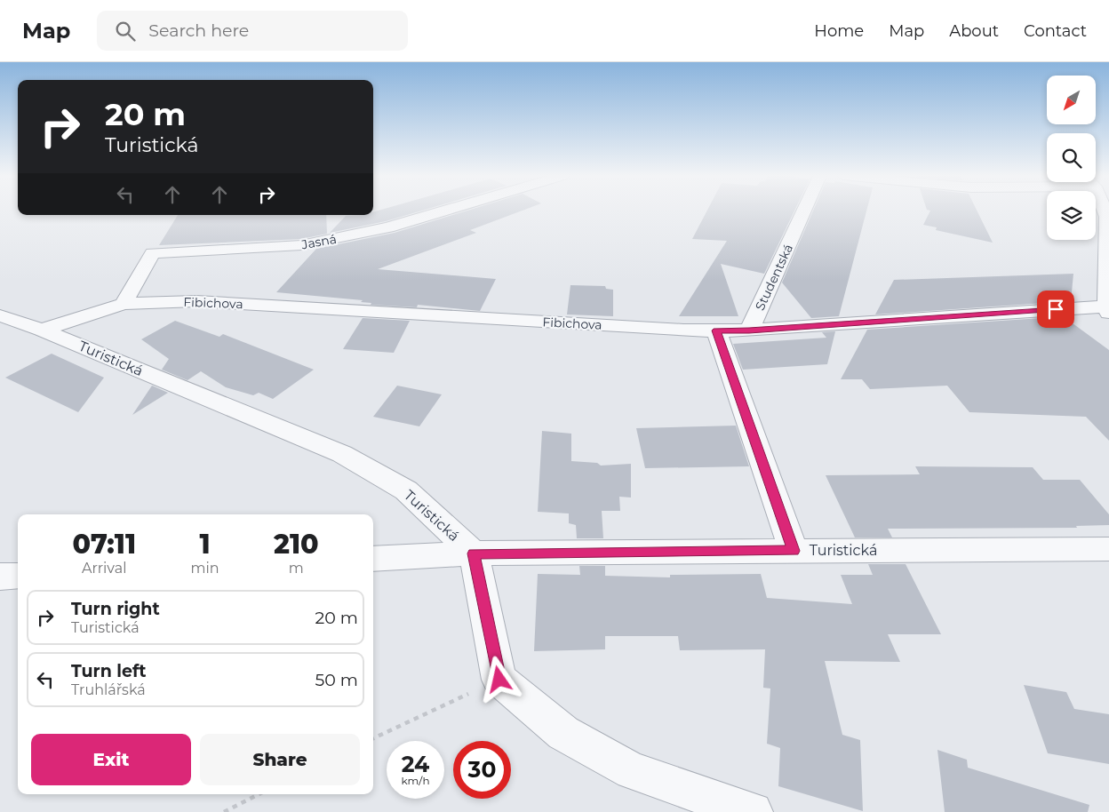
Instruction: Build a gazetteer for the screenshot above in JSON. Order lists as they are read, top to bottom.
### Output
{
  "streets": {
    "street": [
      "Jasná",
      "Studentská",
      "Fibichova",
      "Turistická"
    ]
  },
  "crossings": [
    ["Jasná", "Fibichova"],
    ["Studentská", "Fibichova"],
    ["Fibichova", "Turistická"]
  ],
  "north": "bottom left",
  "page": {
    "header": "Map",
    "search": "Search here",
    "nav": [
      "Home",
      "Map",
      "About",
      "Contact"
    ],
    "turn": ["20 m", "Turistická"],
    "eta": [
      "07:11",
      "Arrival",
      "1",
      "min",
      "210",
      "m"
    ],
    "list": [
      {
        "name": "Turn right",
        "note": "Turistická",
        "value": "20 m"
      },
      {
        "name": "Turn left",
        "note": "Truhlářská",
        "value": "50 m"
      }
    ],
    "buttons": ["Exit", "Share"],
    "speed": "24 km/h",
    "limit": "30"
  }
}
